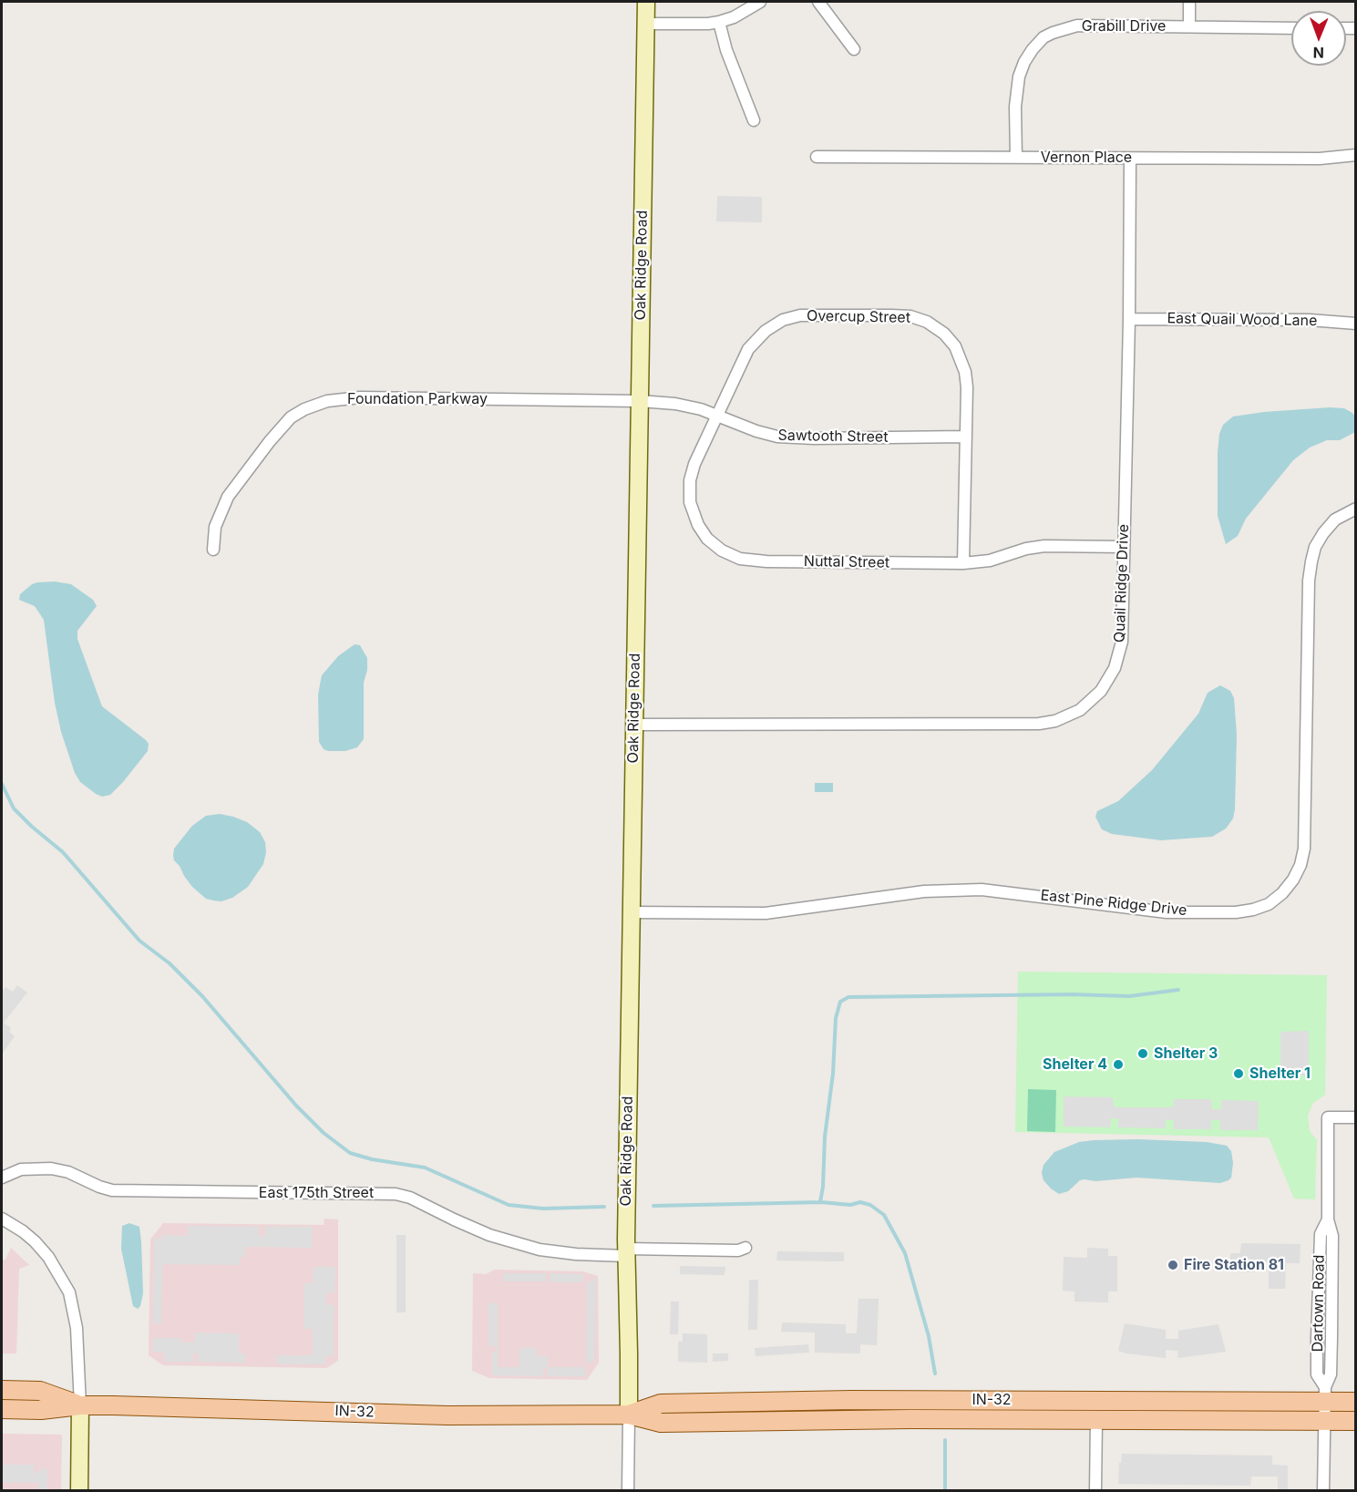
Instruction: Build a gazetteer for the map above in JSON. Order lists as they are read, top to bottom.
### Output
{
  "streets": {
    "main road": ["IN-32"],
    "street": [
      "Grabill Drive",
      "Vernon Place",
      "Oak Ridge Road",
      "Overcup Street",
      "East Quail Wood Lane",
      "Foundation Parkway",
      "Sawtooth Street",
      "Nuttal Street",
      "Quail Ridge Drive",
      "East Pine Ridge Drive",
      "East 175th Street",
      "Dartown Road"
    ]
  },
  "crossings": [
    ["Grabill Drive", "Vernon Place"],
    ["Vernon Place", "Quail Ridge Drive"],
    ["Oak Ridge Road", "Foundation Parkway"],
    ["Oak Ridge Road", "Sawtooth Street"],
    ["Oak Ridge Road", "Quail Ridge Drive"],
    ["Oak Ridge Road", "East Pine Ridge Drive"],
    ["Oak Ridge Road", "East 175th Street"],
    ["Oak Ridge Road", "IN-32"],
    ["Overcup Street", "Sawtooth Street"],
    ["Overcup Street", "Nuttal Street"],
    ["East Quail Wood Lane", "Quail Ridge Drive"],
    ["Foundation Parkway", "Sawtooth Street"],
    ["Sawtooth Street", "Nuttal Street"],
    ["Nuttal Street", "Quail Ridge Drive"],
    ["Dartown Road", "IN-32"]
  ],
  "places": [
    "Shelter 3",
    "Shelter 4",
    "Shelter 1",
    "Fire Station 81"
  ],
  "north": "bottom"
}
